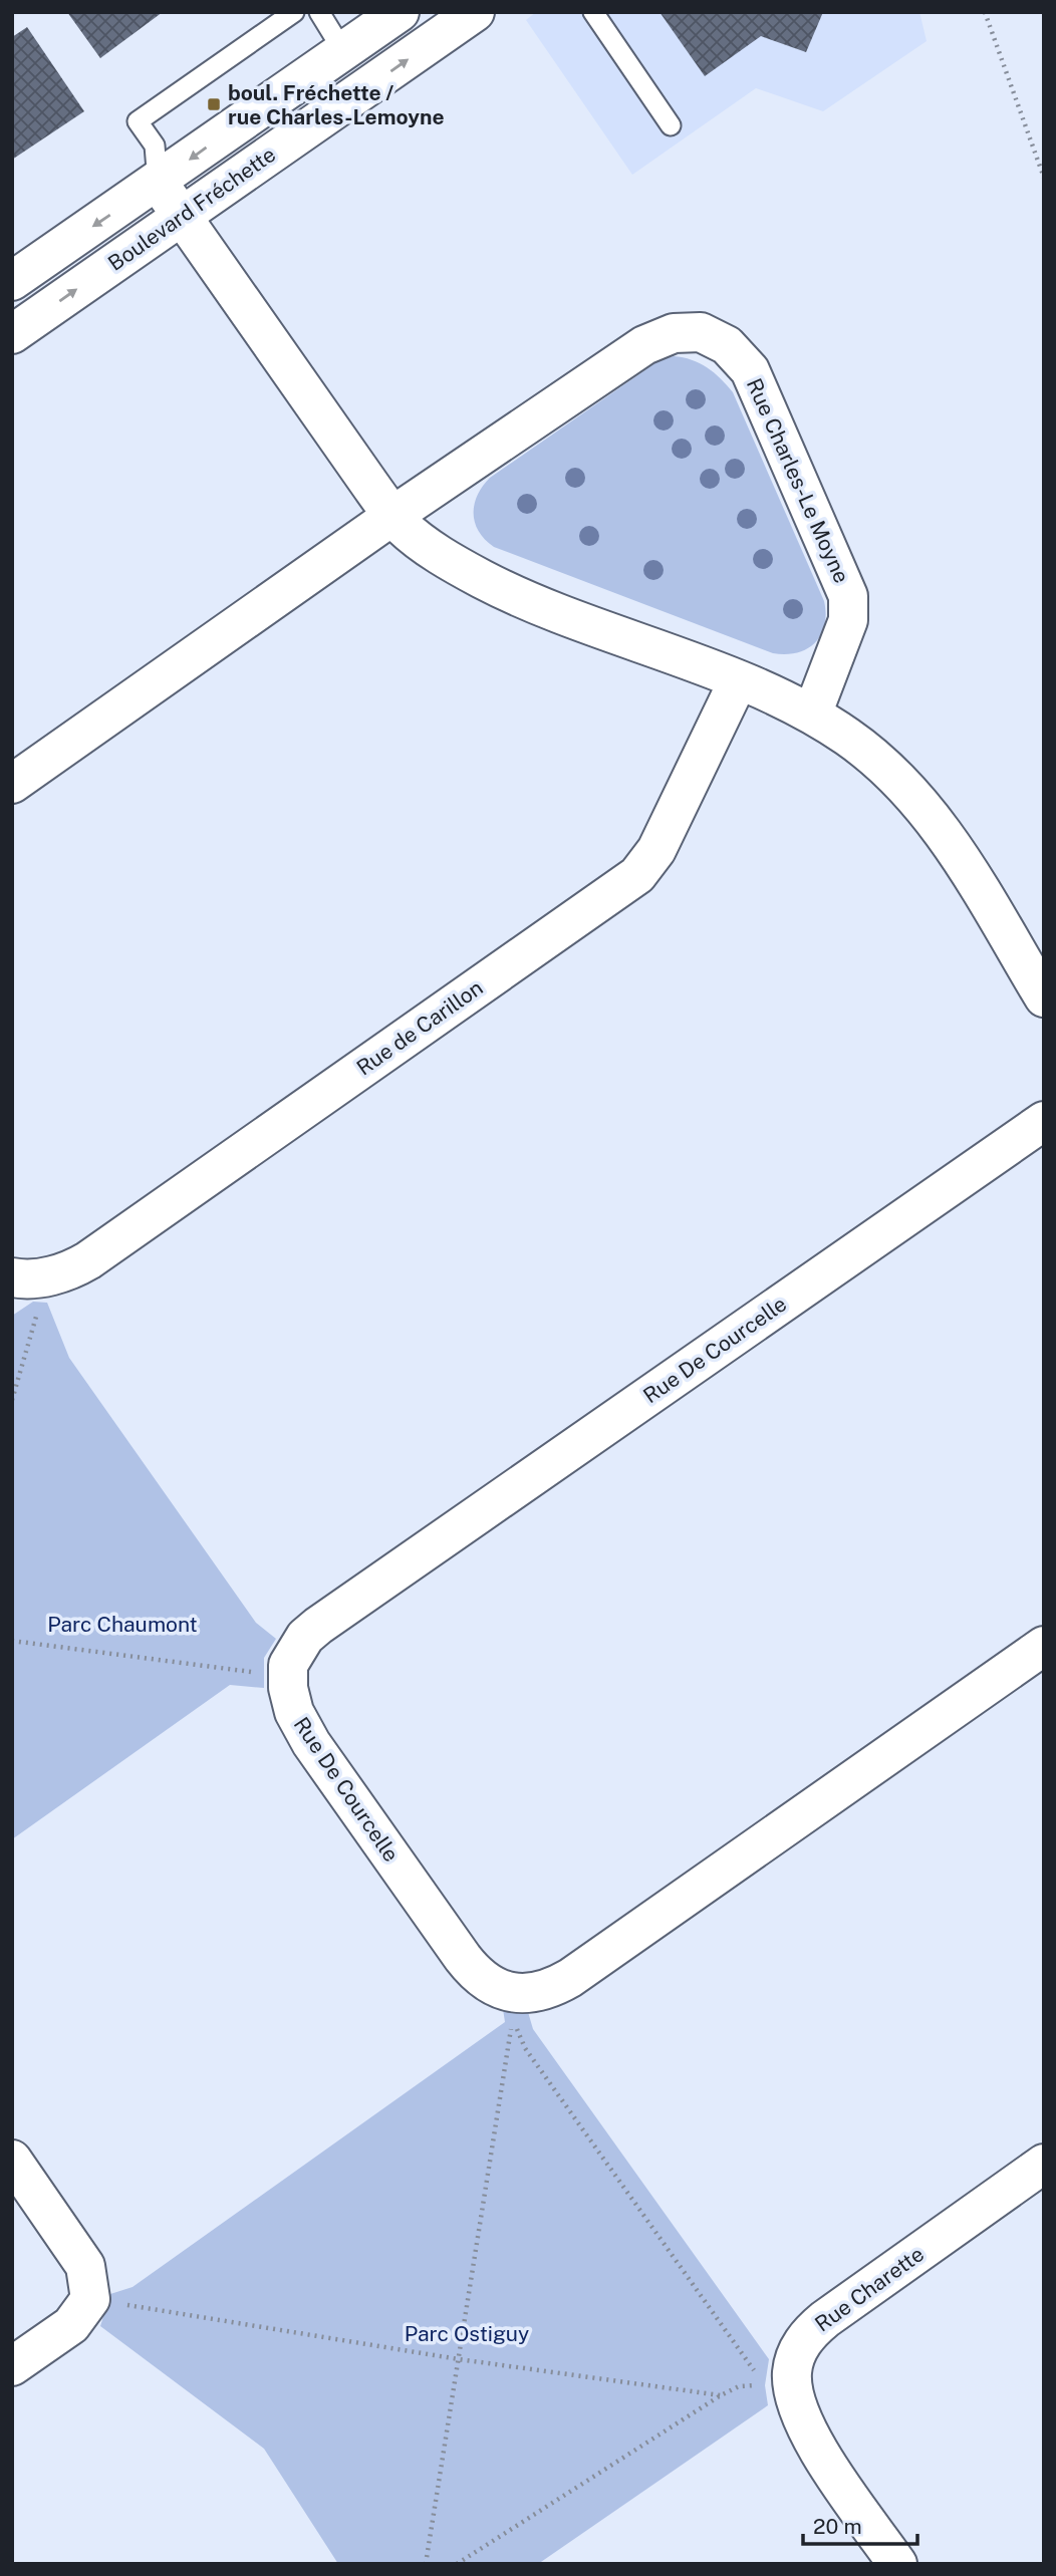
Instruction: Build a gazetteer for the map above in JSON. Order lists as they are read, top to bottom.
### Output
{
  "streets": {
    "street": [
      "Boulevard Fréchette",
      "Rue Charles-Le Moyne",
      "Rue de Carillon",
      "Rue De Courcelle",
      "Rue Charette"
    ]
  },
  "parks": ["Parc Chaumont", "Parc Ostiguy"],
  "places": {
    "transit": ["boul. Fréchette / rue Charles-Lemoyne"]
  },
  "scale_bar": "20 m"
}
